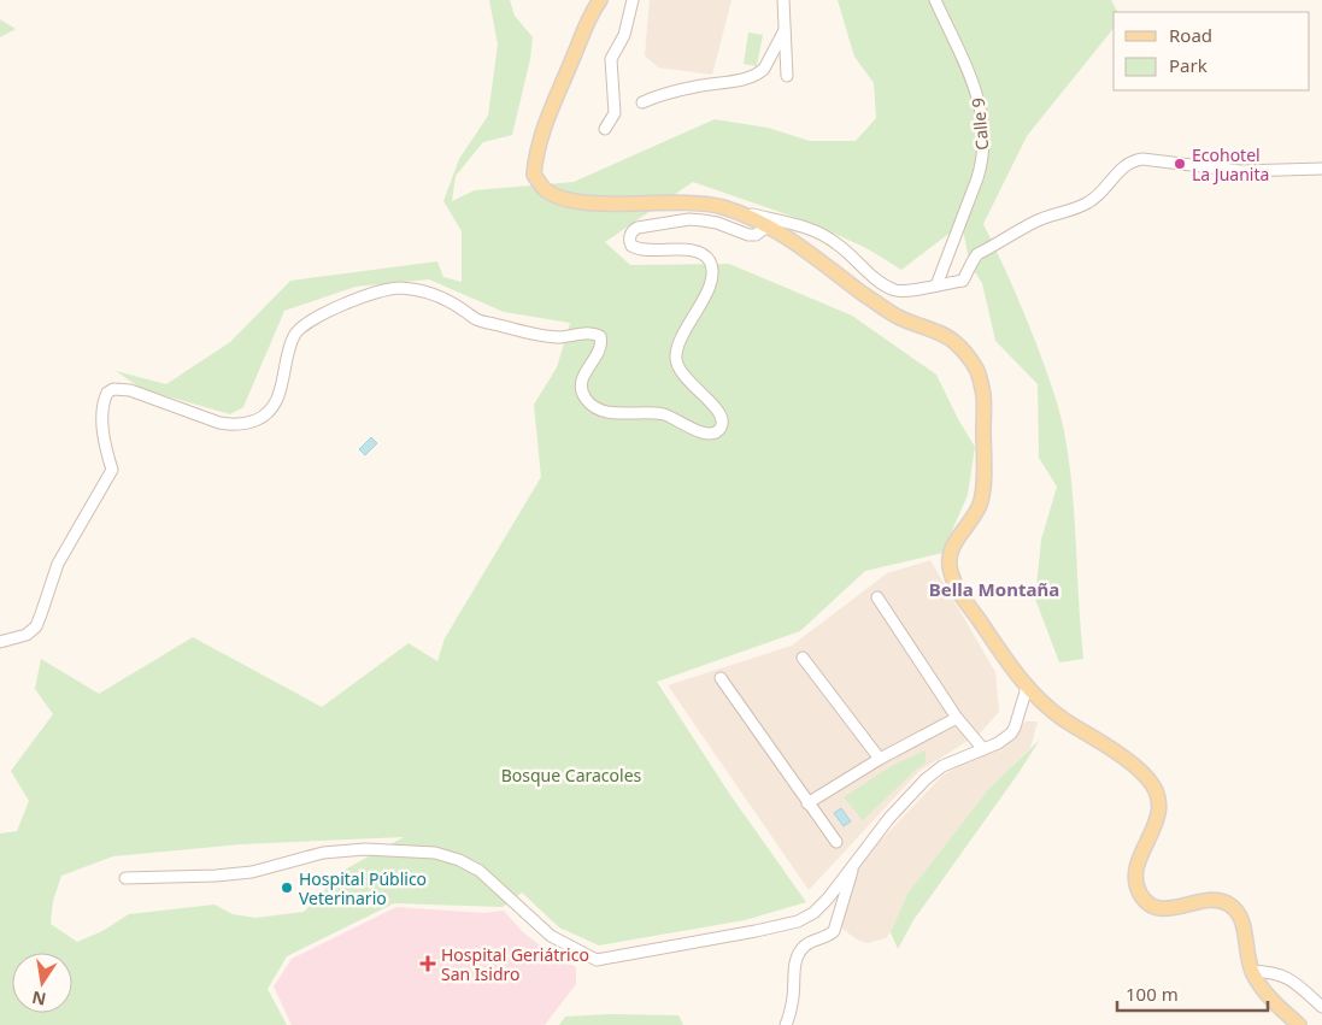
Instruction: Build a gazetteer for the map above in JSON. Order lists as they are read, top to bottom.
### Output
{
  "streets": {
    "street": ["Calle 9"]
  },
  "districts": ["Bella Montaña"],
  "parks": ["Bosque Caracoles"],
  "places": {
    "other": ["Ecohotel La Juanita", "Hospital Público Veterinario"],
    "health": ["Hospital Geriátrico San Isidro"]
  },
  "legend": ["Road", "Park"],
  "scale_bar": "100 m",
  "north": "bottom"
}
